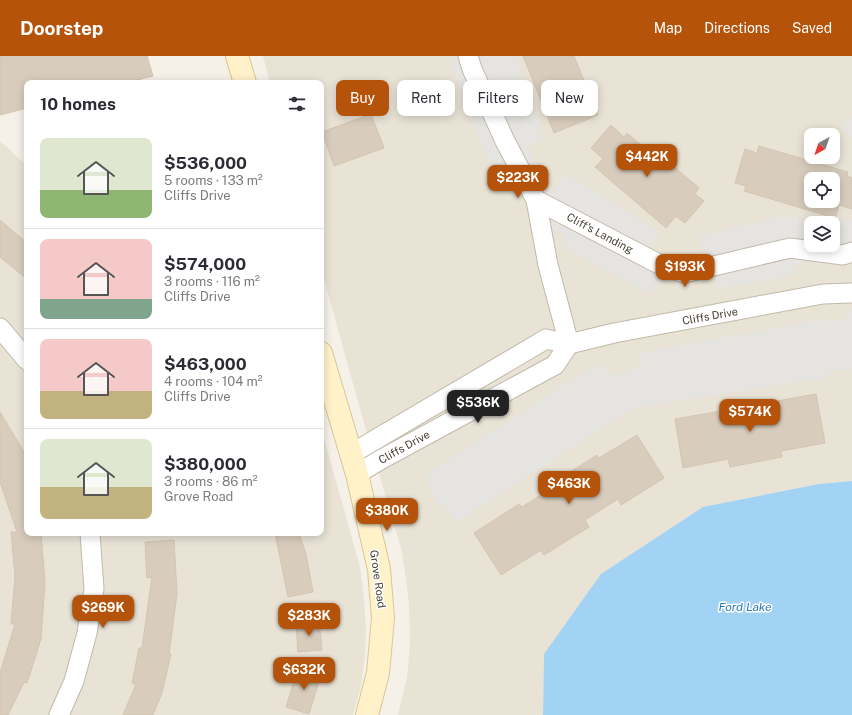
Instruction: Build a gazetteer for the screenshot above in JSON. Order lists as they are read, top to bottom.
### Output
{
  "streets": {
    "main road": ["Grove Road"],
    "street": ["Cliff's Landing", "Cliffs Drive"]
  },
  "crossings": [
    ["Cliffs Drive", "Grove Road"]
  ],
  "water": ["Ford Lake"],
  "north": "bottom left",
  "page": {
    "header": "Doorstep",
    "nav": ["Map", "Directions", "Saved"],
    "chip": [
      "Buy",
      "Rent",
      "Filters",
      "New"
    ],
    "heading": "10 homes",
    "list": [
      {
        "name": "$536,000",
        "note": "5 rooms · 133 m² · Cliffs Drive"
      },
      {
        "name": "$574,000",
        "note": "3 rooms · 116 m² · Cliffs Drive"
      },
      {
        "name": "$463,000",
        "note": "4 rooms · 104 m² · Cliffs Drive"
      },
      {
        "name": "$380,000",
        "note": "3 rooms · 86 m² · Grove Road"
      }
    ],
    "price": [
      "$442K",
      "$223K",
      "$193K",
      "$536K",
      "$574K",
      "$463K",
      "$380K",
      "$269K",
      "$283K",
      "$632K"
    ]
  }
}
